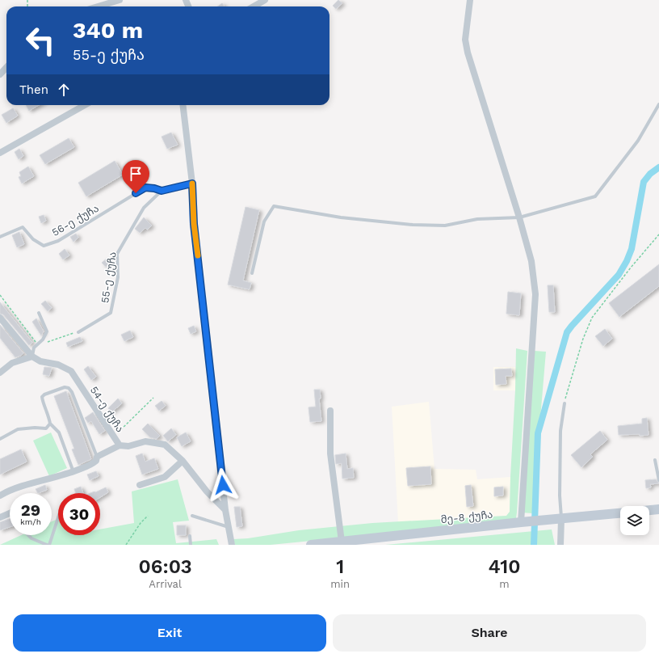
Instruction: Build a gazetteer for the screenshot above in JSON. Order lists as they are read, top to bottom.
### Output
{
  "streets": {
    "street": ["54-ე ქუჩა", "მე-8 ქუჩა"],
    "lane": ["56-ე ქუჩა", "55-ე ქუჩა"]
  },
  "crossings": [
    ["56-ე ქუჩა", "55-ე ქუჩა"]
  ],
  "page": {
    "turn": ["340 m", "55-ე ქუჩა"],
    "then": "Then",
    "speed": "29 km/h",
    "limit": "30",
    "eta": [
      "06:03",
      "Arrival",
      "1",
      "min",
      "410",
      "m"
    ],
    "buttons": ["Exit", "Share"]
  }
}
